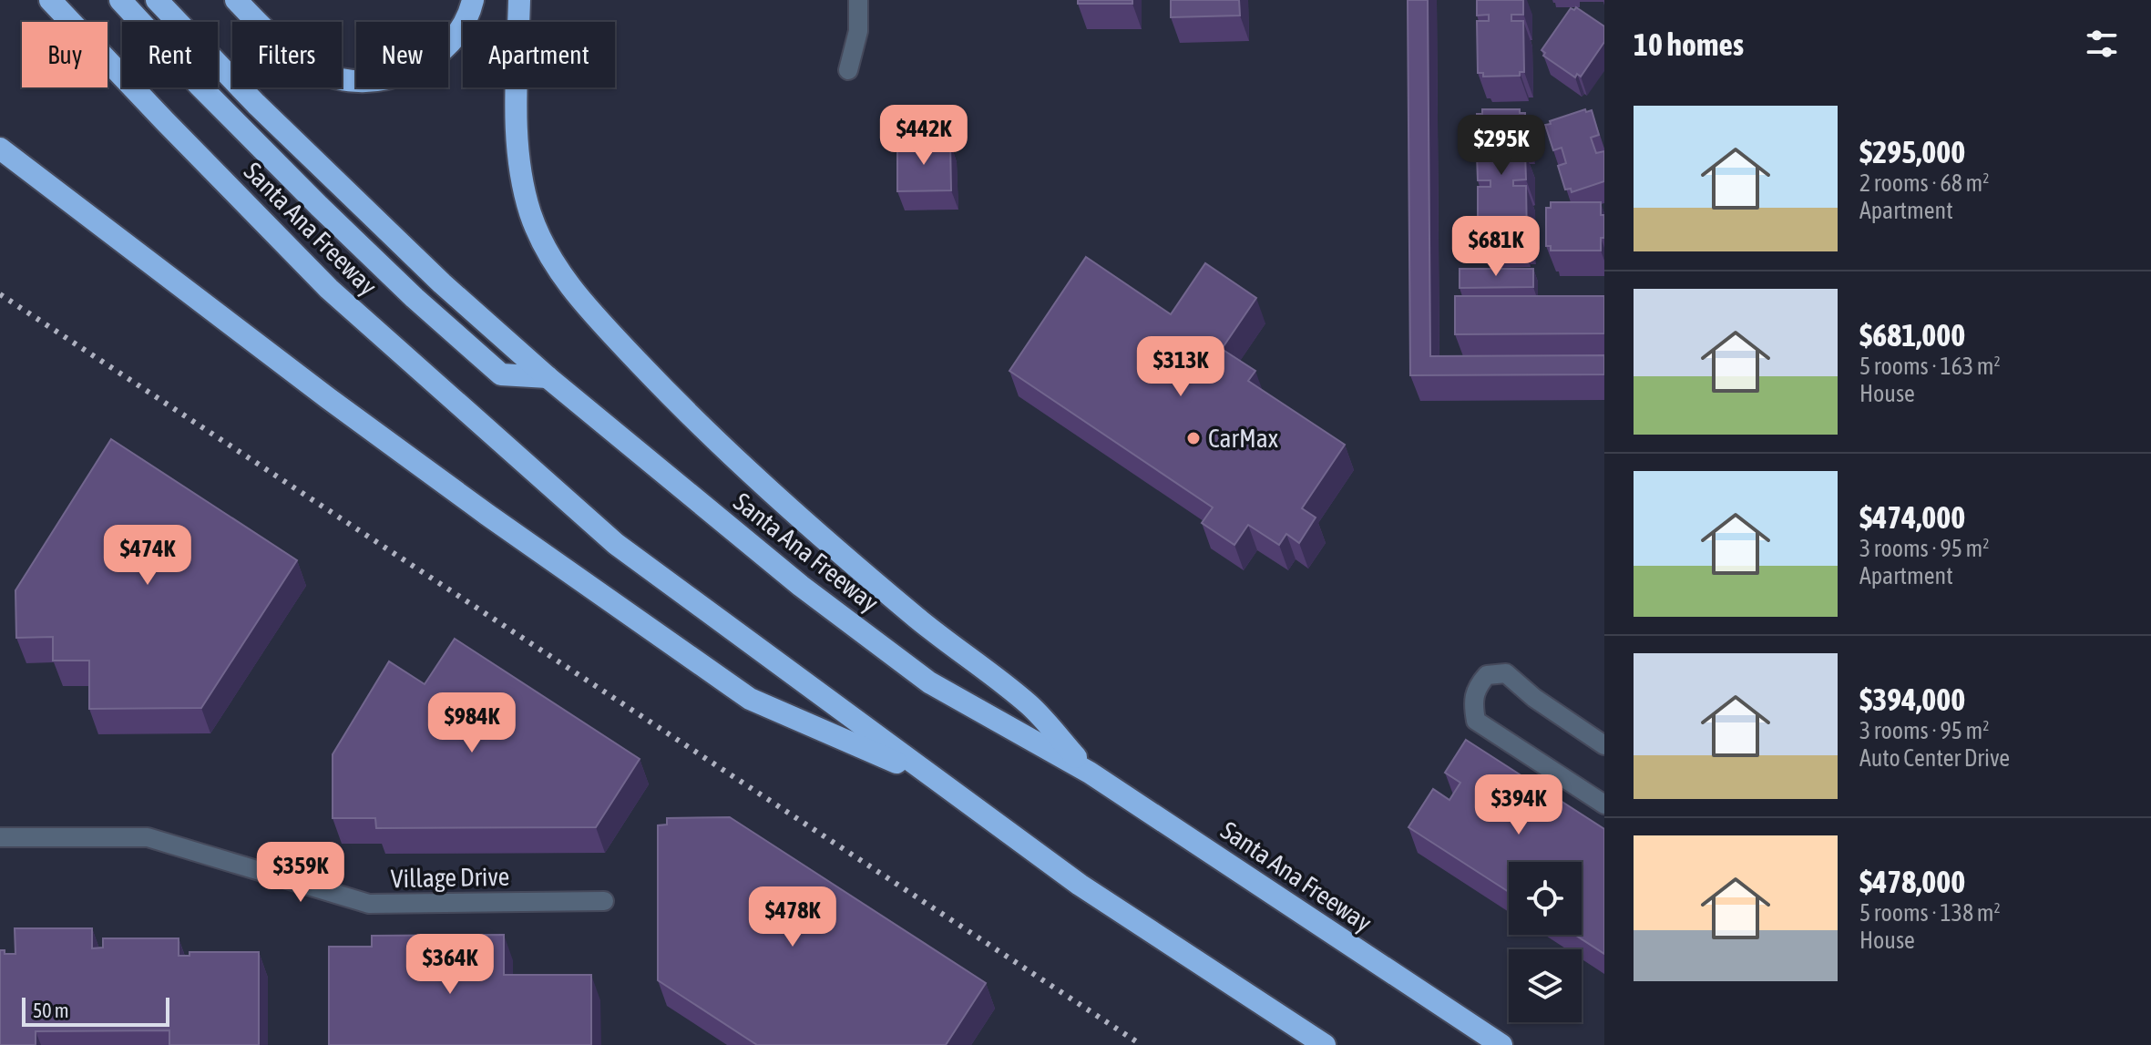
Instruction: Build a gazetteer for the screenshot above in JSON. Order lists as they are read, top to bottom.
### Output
{
  "streets": {
    "highway": ["Santa Ana Freeway"],
    "street": ["Village Drive"]
  },
  "places": ["CarMax"],
  "scale_bar": "50 m",
  "page": {
    "heading": "10 homes",
    "chip": [
      "Buy",
      "Rent",
      "Filters",
      "New",
      "Apartment"
    ],
    "list": [
      {
        "name": "$295,000",
        "note": "2 rooms · 68 m² · Apartment"
      },
      {
        "name": "$681,000",
        "note": "5 rooms · 163 m² · House"
      },
      {
        "name": "$474,000",
        "note": "3 rooms · 95 m² · Apartment"
      },
      {
        "name": "$394,000",
        "note": "3 rooms · 95 m² · Auto Center Drive"
      },
      {
        "name": "$478,000",
        "note": "5 rooms · 138 m² · House"
      }
    ],
    "price": [
      "$442K",
      "$295K",
      "$681K",
      "$313K",
      "$474K",
      "$984K",
      "$394K",
      "$359K",
      "$478K",
      "$364K"
    ],
    "scale": "50 m"
  }
}
